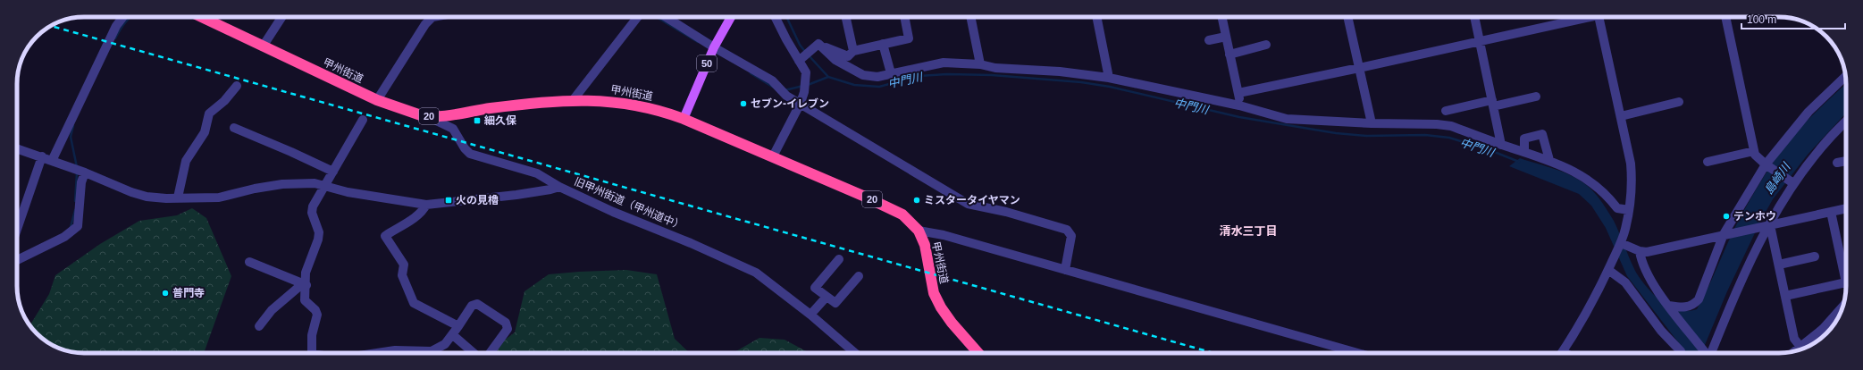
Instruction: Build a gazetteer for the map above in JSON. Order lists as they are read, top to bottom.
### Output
{
  "streets": {
    "highway": ["甲州街道", "20"],
    "main road": ["50"],
    "street": ["旧甲州街道（甲州道中）"]
  },
  "crossings": [
    ["50", "甲州街道"]
  ],
  "districts": ["清水三丁目"],
  "water": ["中門川", "島崎川"],
  "places": {
    "other": [
      "セブン-イレブン",
      "ミスタータイヤマン",
      "テンホウ",
      "普門寺"
    ],
    "transit": ["細久保", "火の見櫓"]
  },
  "scale_bar": "100 m"
}
